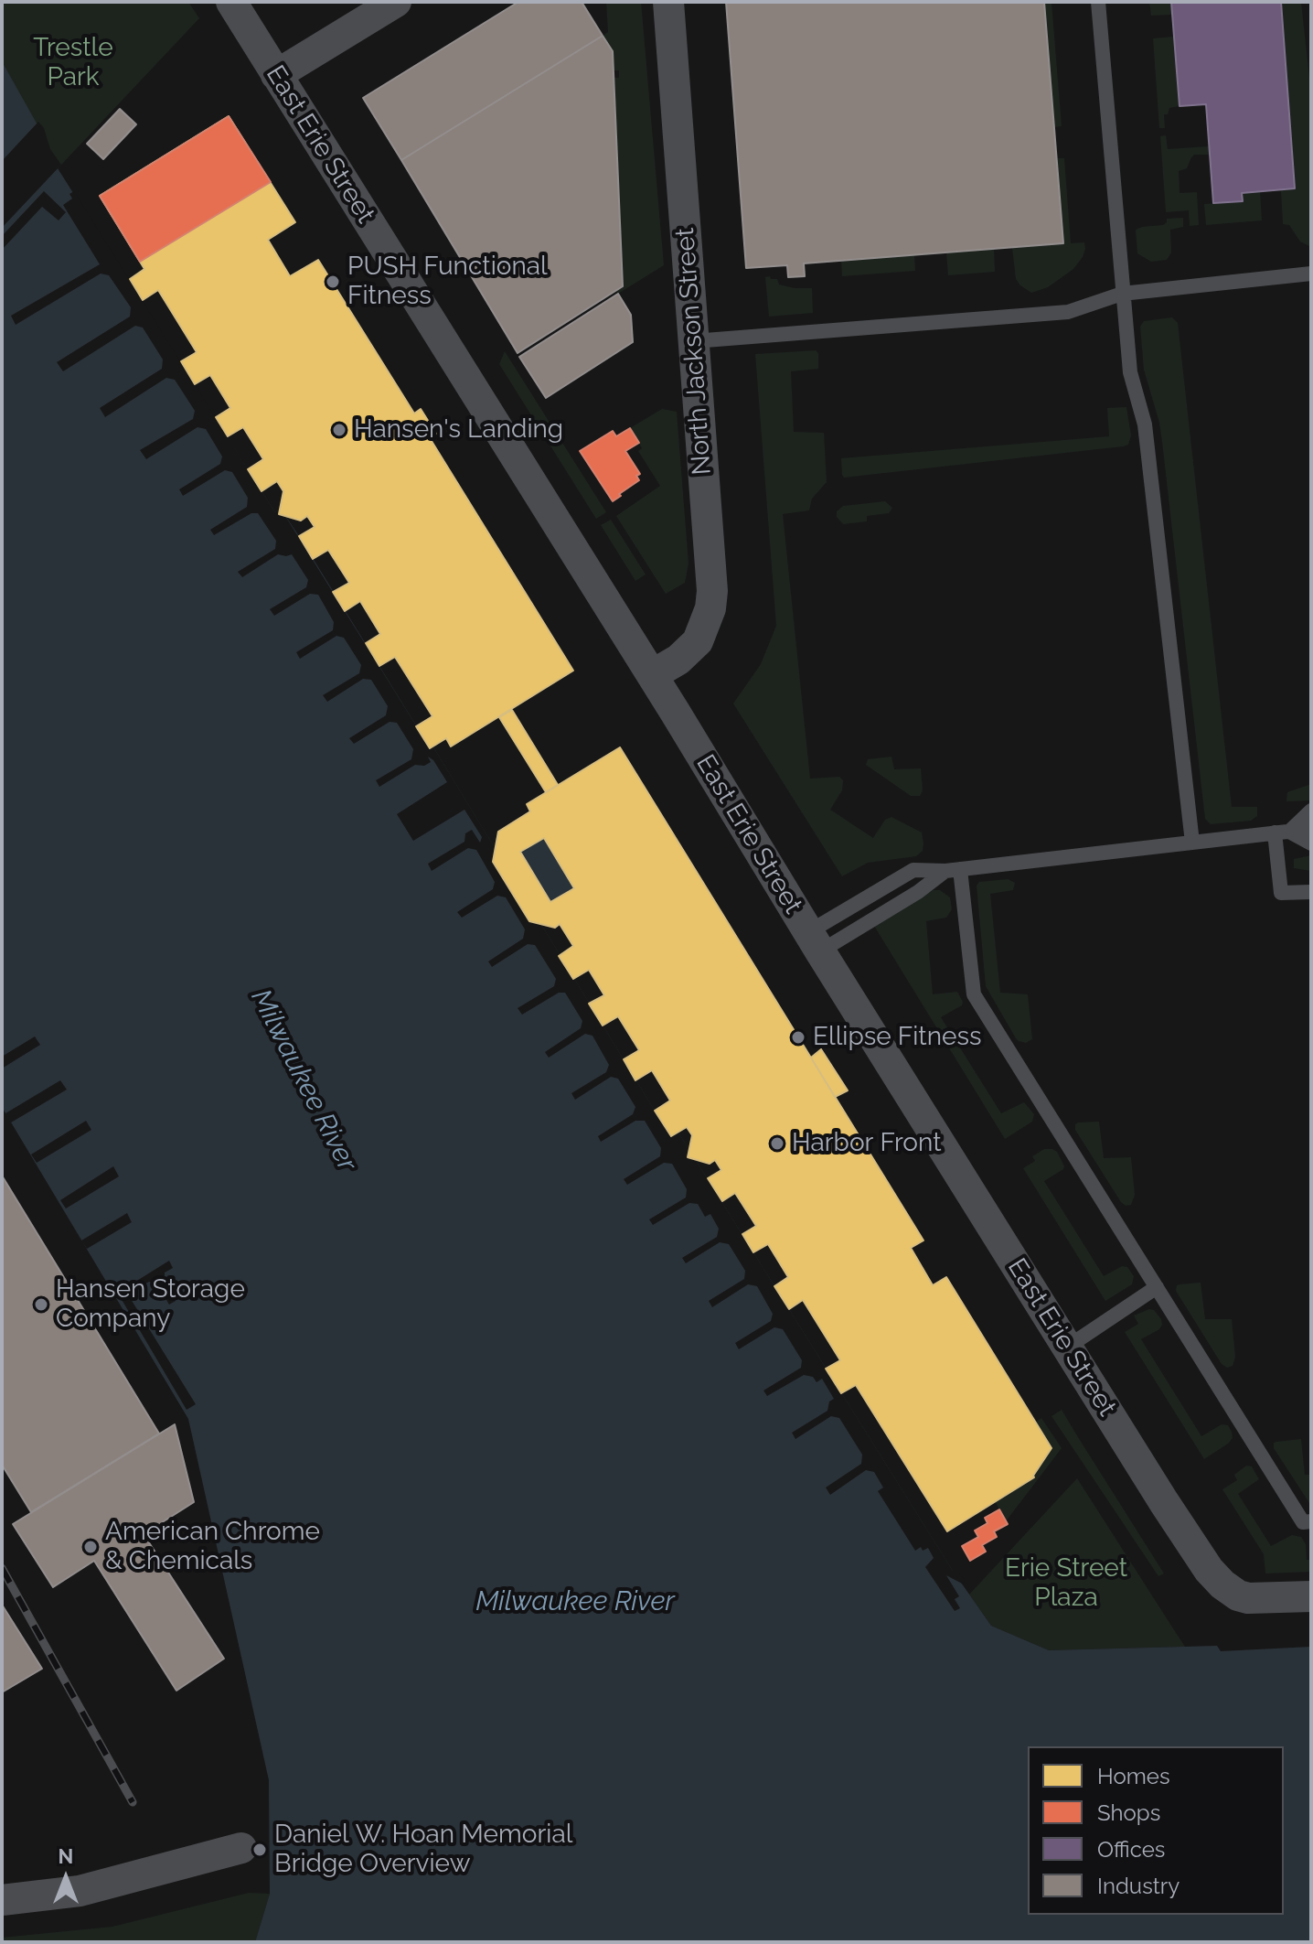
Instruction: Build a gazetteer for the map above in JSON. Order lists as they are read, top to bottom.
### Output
{
  "streets": {
    "street": ["East Erie Street", "North Jackson Street"]
  },
  "crossings": [
    ["East Erie Street", "North Jackson Street"]
  ],
  "water": ["Milwaukee River"],
  "parks": ["Trestle Park", "Erie Street Plaza"],
  "places": [
    "PUSH Functional Fitness",
    "Hansen's Landing",
    "Ellipse Fitness",
    "Harbor Front",
    "Hansen Storage Company",
    "American Chrome & Chemicals",
    "Daniel W. Hoan Memorial Bridge Overview"
  ],
  "legend": [
    "Homes",
    "Shops",
    "Offices",
    "Industry"
  ],
  "north": "top"
}
